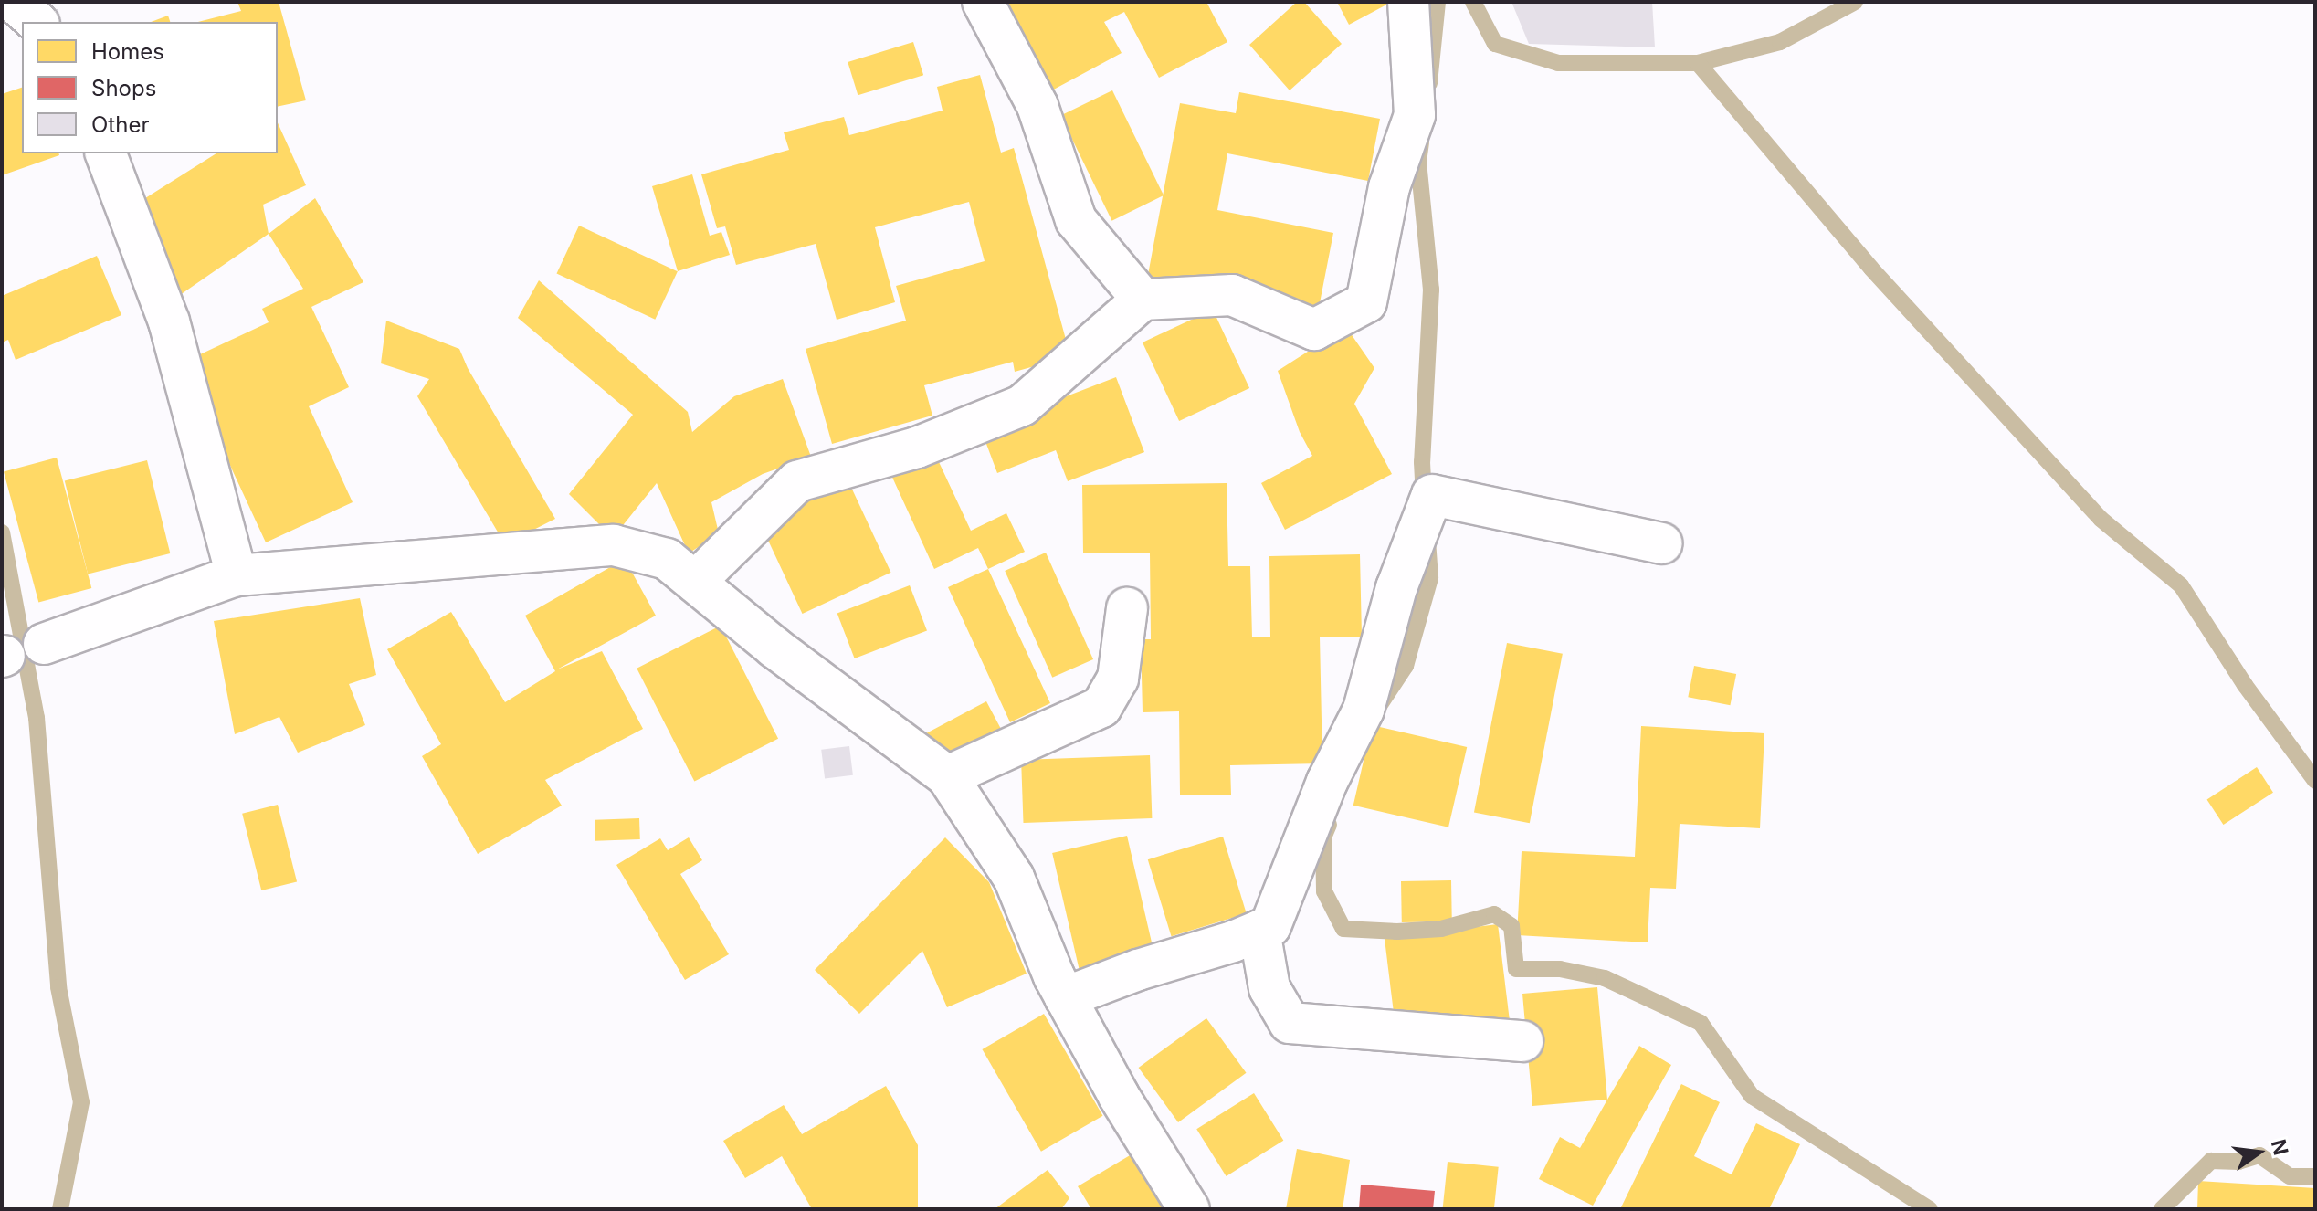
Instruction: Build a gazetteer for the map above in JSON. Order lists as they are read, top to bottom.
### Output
{
  "legend": ["Homes", "Shops", "Other"],
  "north": "right"
}
